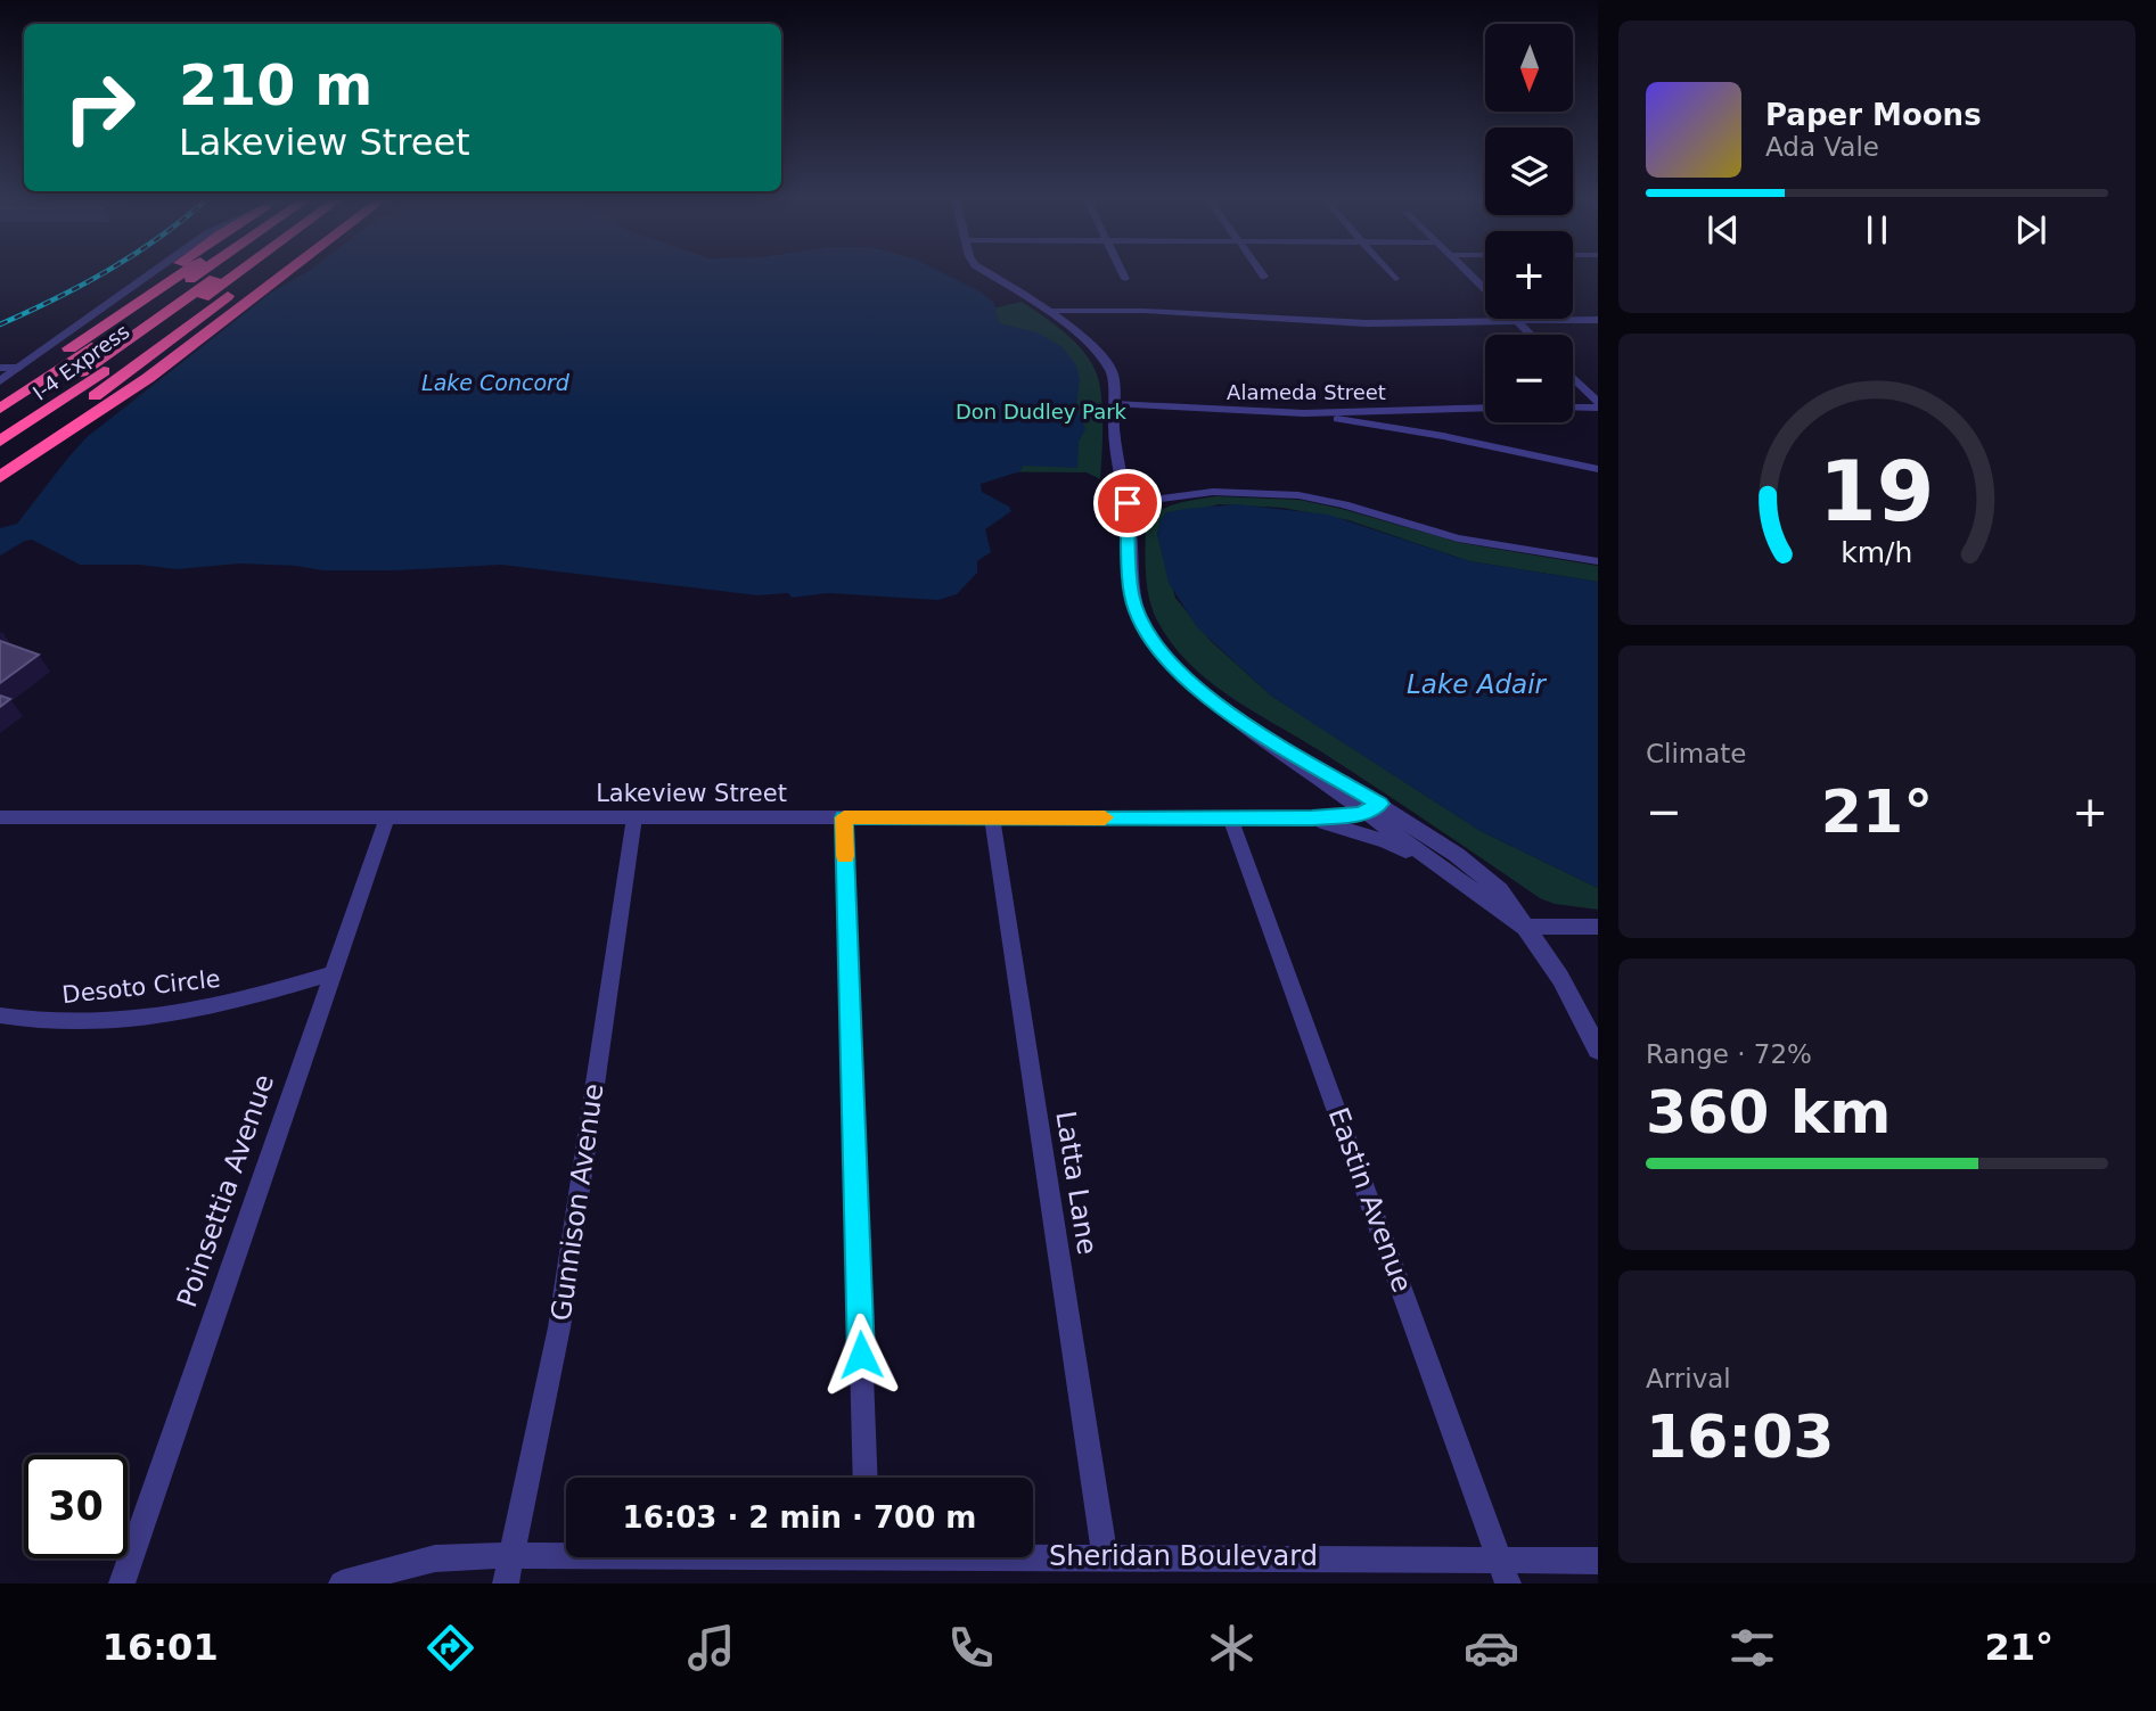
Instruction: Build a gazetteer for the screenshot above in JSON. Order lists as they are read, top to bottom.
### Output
{
  "streets": {
    "highway": ["I-4 Express"],
    "street": [
      "Alameda Street",
      "Lakeview Street",
      "Desoto Circle",
      "Latta Lane",
      "Poinsettia Avenue",
      "Eastin Avenue",
      "Gunnison Avenue",
      "Sheridan Boulevard"
    ]
  },
  "crossings": [
    ["Lakeview Street", "Latta Lane"],
    ["Lakeview Street", "Poinsettia Avenue"],
    ["Lakeview Street", "Eastin Avenue"],
    ["Lakeview Street", "Gunnison Avenue"],
    ["Desoto Circle", "Poinsettia Avenue"],
    ["Latta Lane", "Sheridan Boulevard"],
    ["Eastin Avenue", "Sheridan Boulevard"],
    ["Gunnison Avenue", "Sheridan Boulevard"]
  ],
  "water": ["Lake Concord", "Lake Adair"],
  "parks": ["Don Dudley Park"],
  "north": "bottom",
  "page": {
    "map_buttons": ["+", "−"],
    "turn": ["210 m", "Lakeview Street"],
    "song": ["Paper Moons", "Ada Vale"],
    "tile": [
      "Climate",
      ["Range · 72%", "360 km"],
      ["Arrival", "16:03"]
    ],
    "heat": ["−", "21°", "+"],
    "limit": "30",
    "trip": "16:03 · 2 min · 700 m",
    "tabs": ["16:01", "21°"],
    "gauge": ["19", "km/h"]
  }
}
